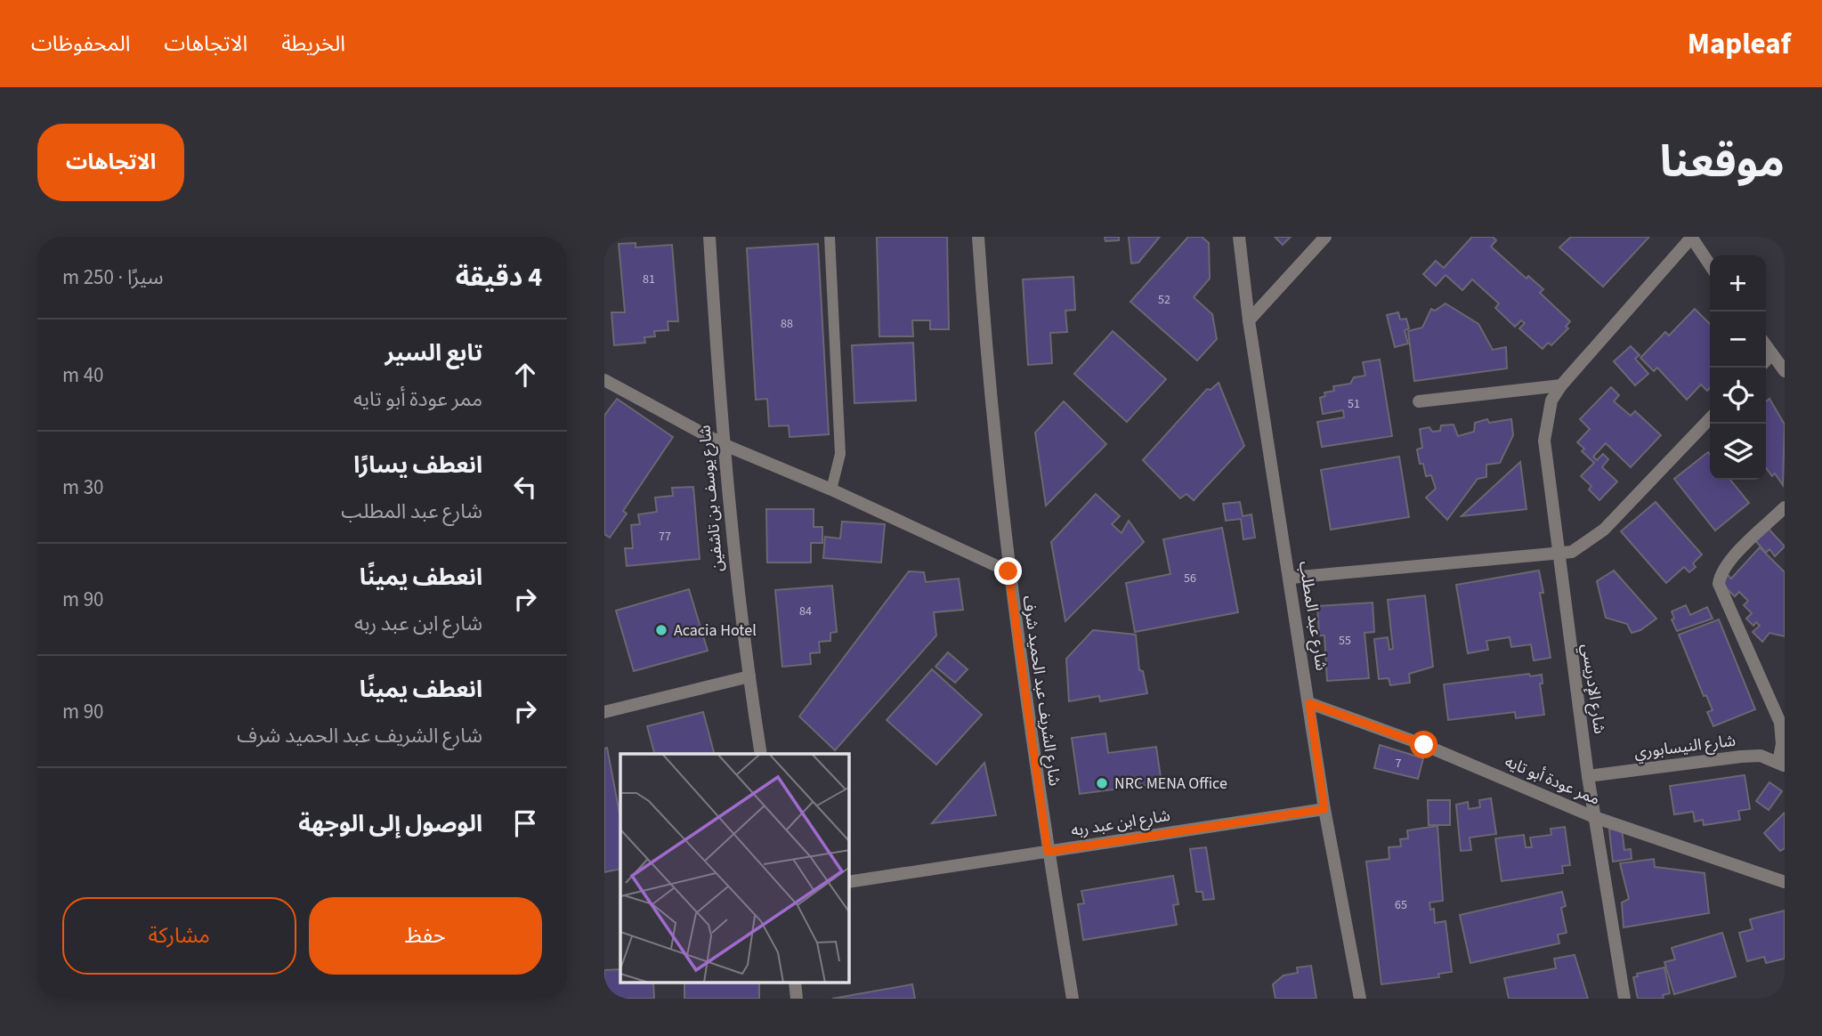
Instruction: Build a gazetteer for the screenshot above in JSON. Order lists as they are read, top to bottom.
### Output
{
  "streets": {
    "street": [
      "شارع يوسف بن تاشفين",
      "شارع عبد المطلب",
      "شارع الإدريسي",
      "شارع الشريف عبد الحميد شرف",
      "شارع النيسابوري",
      "ممر عودة أبو تايه",
      "شارع ابن عبد ربه"
    ]
  },
  "crossings": [
    ["شارع عبد المطلب", "ممر عودة أبو تايه"],
    ["شارع عبد المطلب", "شارع ابن عبد ربه"],
    ["شارع الإدريسي", "شارع النيسابوري"],
    ["شارع الإدريسي", "ممر عودة أبو تايه"],
    ["شارع الشريف عبد الحميد شرف", "شارع ابن عبد ربه"]
  ],
  "places": ["Acacia Hotel", "NRC MENA Office"],
  "house_numbers": [
    "81",
    "52",
    "88",
    "51",
    "77",
    "56",
    "84",
    "55",
    "7",
    "65"
  ],
  "page": {
    "header": "Mapleaf",
    "nav": ["الخريطة", "الاتجاهات", "المحفوظات"],
    "title": "موقعنا",
    "buttons": [
      "الاتجاهات",
      ["حفظ", "مشاركة"]
    ],
    "heading": ["4 دقيقة", "سيرًا · 250 m"],
    "map_buttons": ["+", "−"],
    "list": [
      ["تابع السير", "ممر عودة أبو تايه", "40 m"],
      ["انعطف يسارًا", "شارع عبد المطلب", "30 m"],
      ["انعطف يمينًا", "شارع ابن عبد ربه", "90 m"],
      ["انعطف يمينًا", "شارع الشريف عبد الحميد شرف", "90 m"],
      "الوصول إلى الوجهة"
    ]
  }
}
